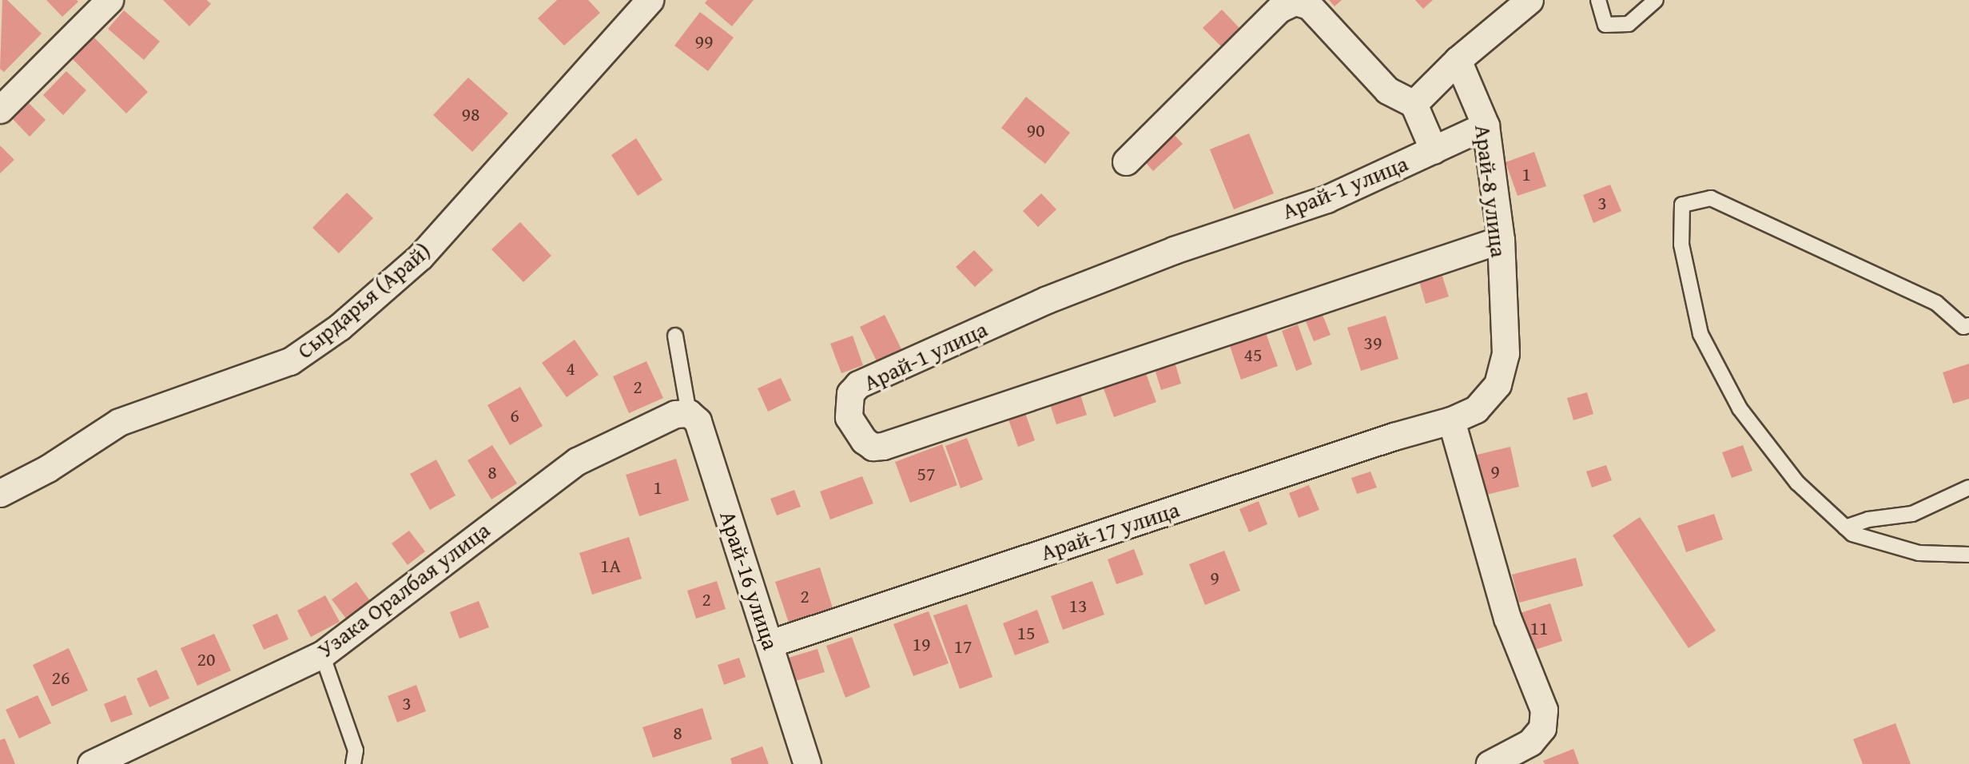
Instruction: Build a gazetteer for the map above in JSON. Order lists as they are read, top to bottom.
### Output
{
  "streets": {
    "street": [
      "Арай-1 улица",
      "Арай-8 улица",
      "Сырдарья (Арай)",
      "Арай-17 улица",
      "Арай-16 улица",
      "Узака Оралбая улица"
    ]
  },
  "crossings": [
    ["Арай-1 улица", "Арай-8 улица"],
    ["Арай-8 улица", "Арай-17 улица"],
    ["Арай-17 улица", "Арай-16 улица"],
    ["Арай-16 улица", "Узака Оралбая улица"]
  ],
  "house_numbers": [
    "99",
    "98",
    "90",
    "1",
    "3",
    "39",
    "45",
    "4",
    "2",
    "6",
    "9",
    "8",
    "57",
    "1",
    "1А",
    "9",
    "2",
    "2",
    "13",
    "11",
    "15",
    "19",
    "17",
    "20",
    "26",
    "3",
    "8"
  ]
}
